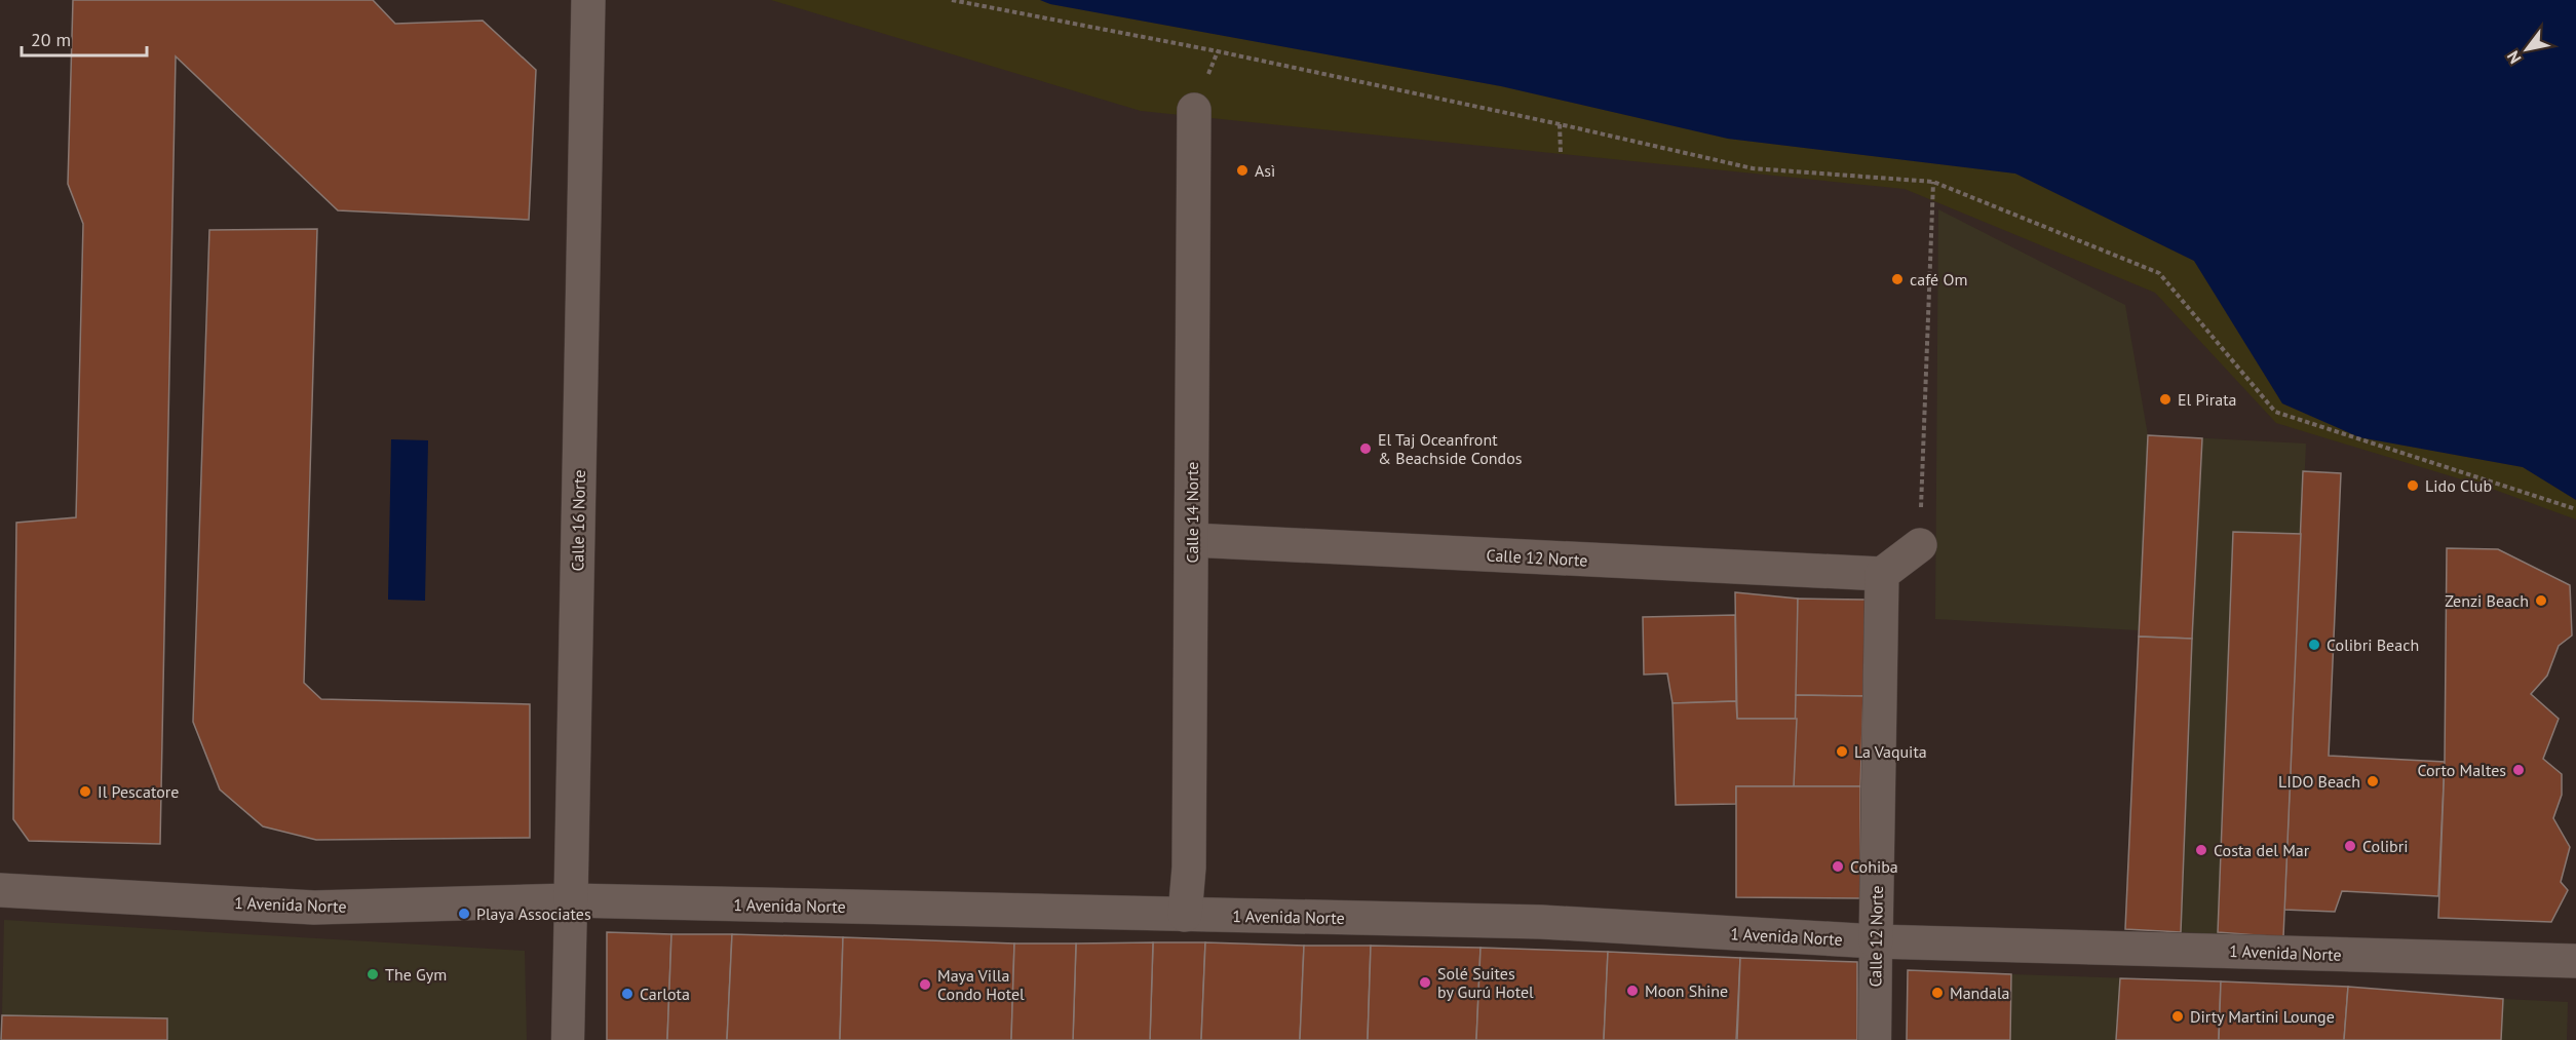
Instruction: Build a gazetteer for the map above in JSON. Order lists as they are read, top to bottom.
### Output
{
  "streets": {
    "street": [
      "Calle 14 Norte",
      "Calle 16 Norte",
      "Calle 12 Norte",
      "1 Avenida Norte"
    ]
  },
  "crossings": [
    ["Calle 14 Norte", "Calle 12 Norte"],
    ["Calle 14 Norte", "1 Avenida Norte"],
    ["Calle 16 Norte", "1 Avenida Norte"],
    ["Calle 12 Norte", "1 Avenida Norte"]
  ],
  "places": [
    "Asì",
    "café Om",
    "El Pirata",
    "El Taj Oceanfront & Beachside Condos",
    "Lido Club",
    "Zenzi Beach",
    "Colibri Beach",
    "La Vaquita",
    "Corto Maltes",
    "LIDO Beach",
    "Il Pescatore",
    "Colibri",
    "Costa del Mar",
    "Cohiba",
    "Playa Associates",
    "The Gym",
    "Solé Suites by Gurú Hotel",
    "Maya Villa Condo Hotel",
    "Moon Shine",
    "Mandala",
    "Carlota",
    "Dirty Martini Lounge"
  ],
  "scale_bar": "20 m",
  "north": "bottom left"
}
